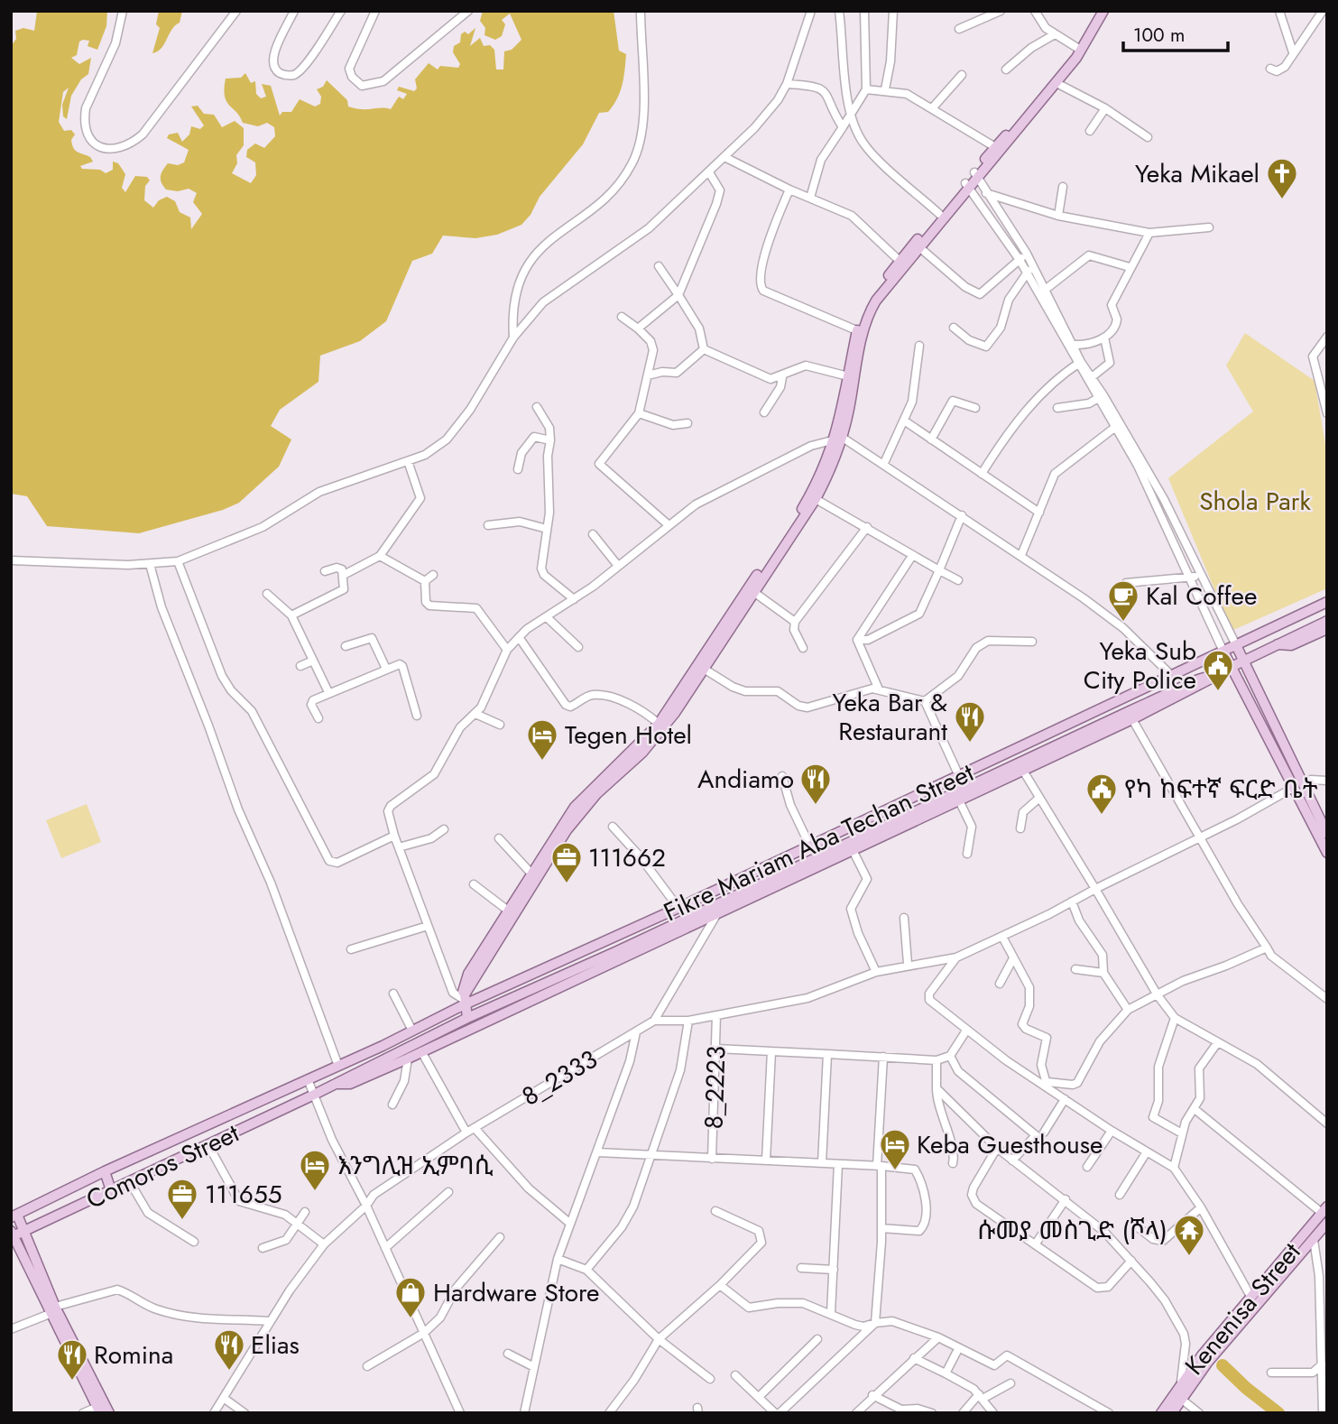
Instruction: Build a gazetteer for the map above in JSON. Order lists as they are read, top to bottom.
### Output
{
  "streets": {
    "main road": ["Fikre Mariam Aba Techan Street", "Comoros Street", "Kenenisa Street"],
    "street": ["8_2333", "8_2223"]
  },
  "crossings": [
    ["Fikre Mariam Aba Techan Street", "Comoros Street"]
  ],
  "parks": ["Shola Park"],
  "places": {
    "church": ["Yeka Mikael"],
    "cafe": ["Kal Coffee"],
    "public building": ["Yeka Sub City Police", "የካ ከፍተኛ ፍርድ ቤት"],
    "restaurant": [
      "Yeka Bar & Restaurant",
      "Andiamo",
      "Elias",
      "Romina"
    ],
    "hotel": ["Tegen Hotel", "Keba Guesthouse", "እንግሊዝ ኢምባሲ"],
    "office": ["111662", "111655"],
    "temple": ["ሱመያ መስጊድ (ሾላ)"],
    "shop": ["Hardware Store"]
  },
  "scale_bar": "100 m"
}
